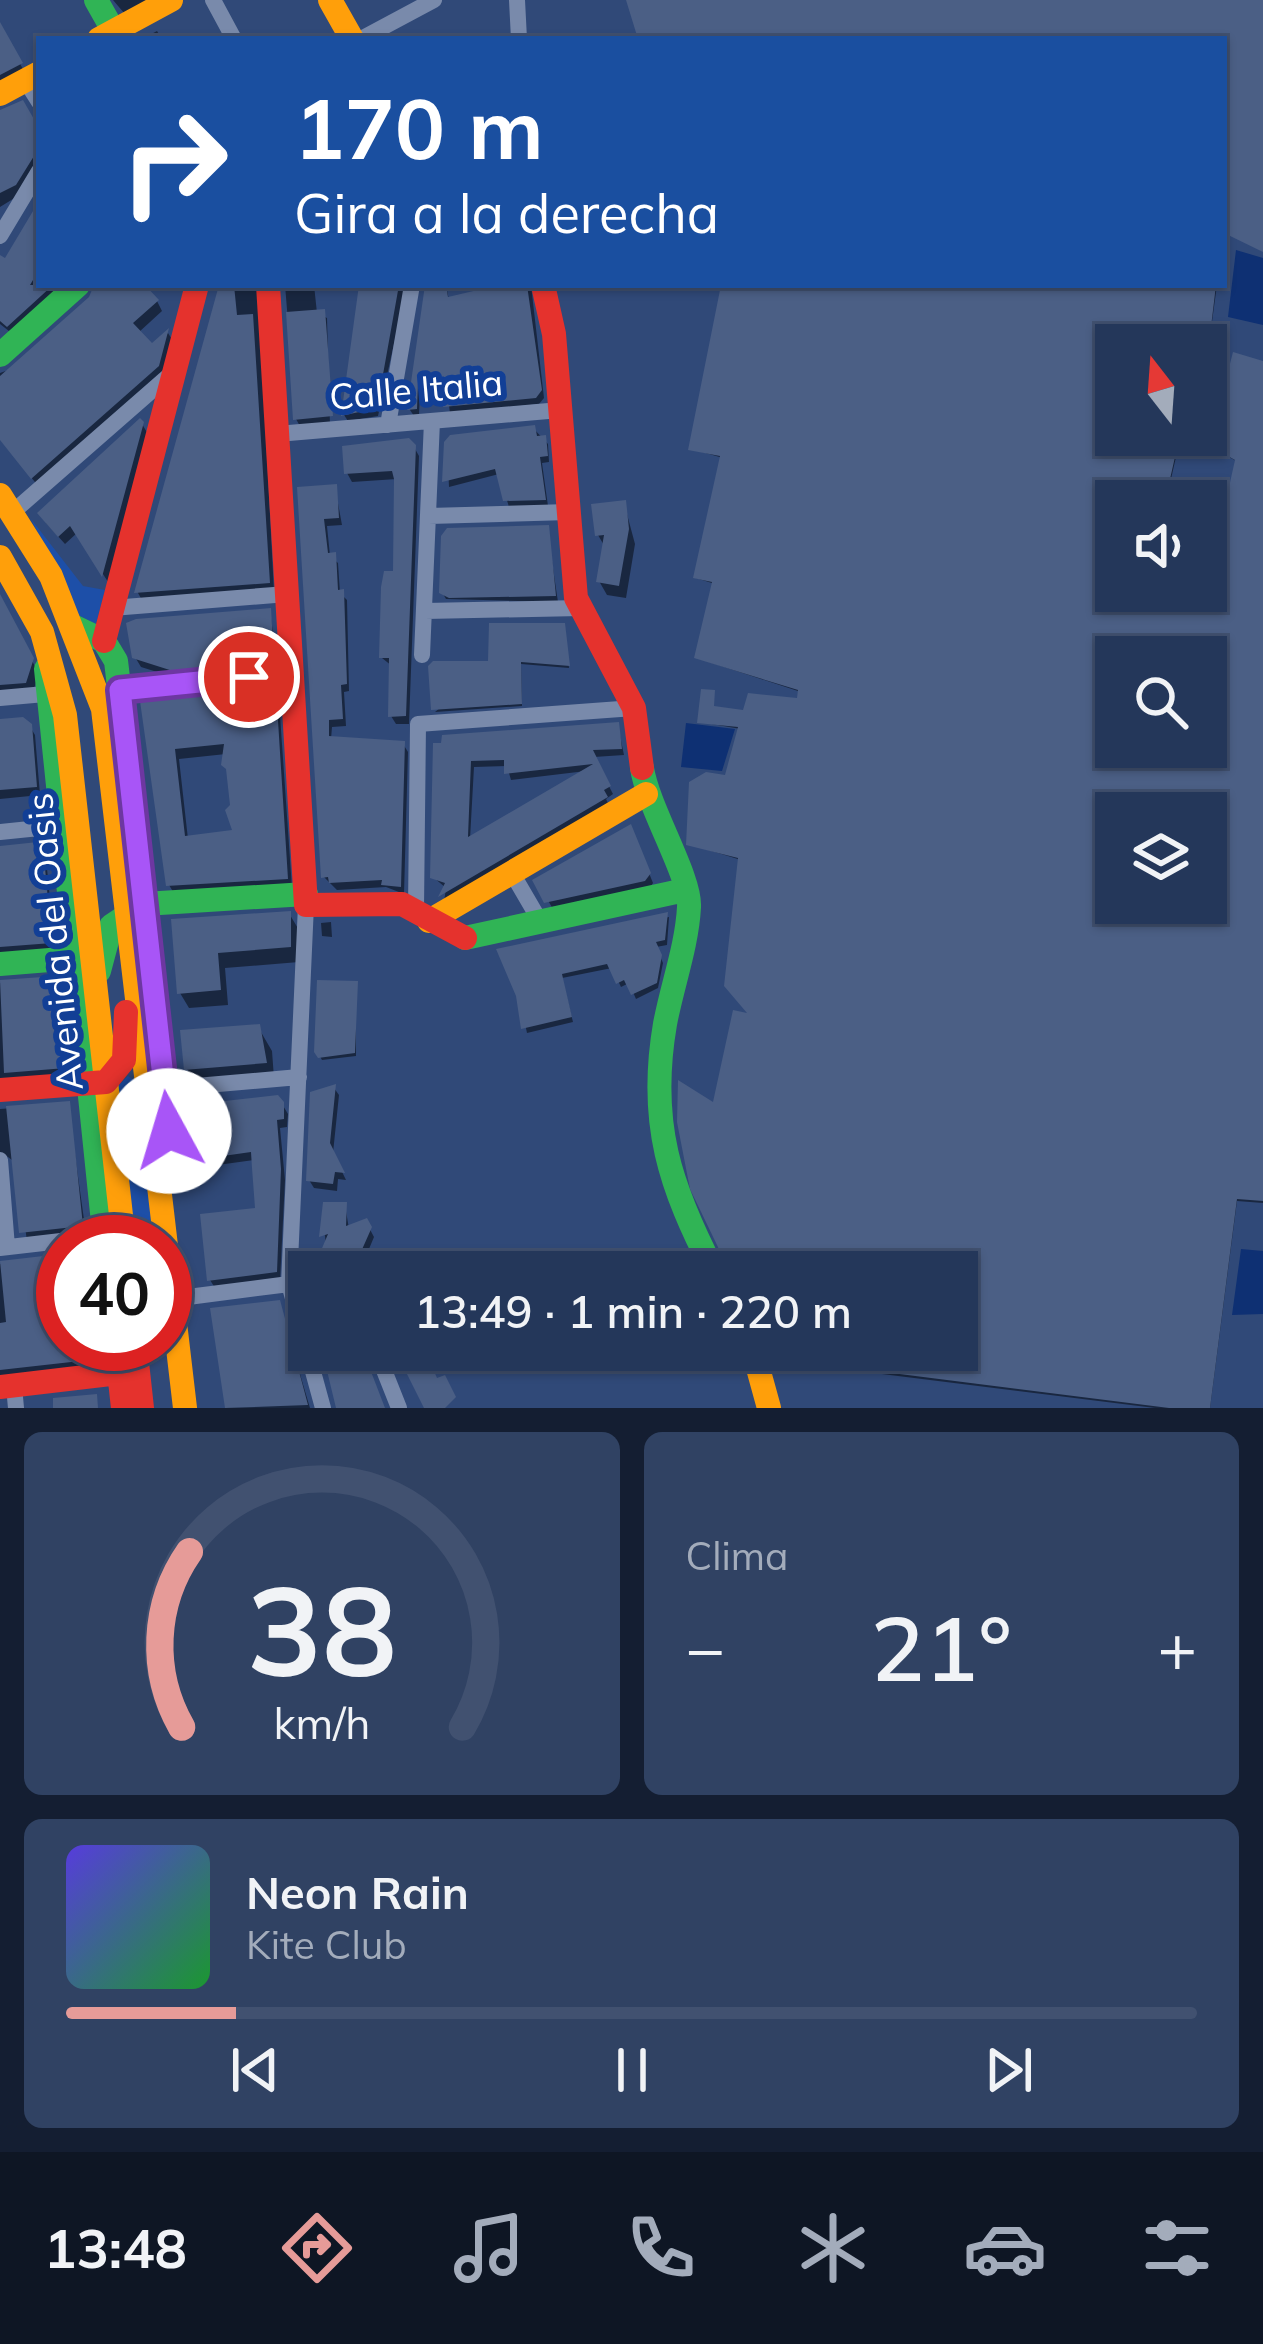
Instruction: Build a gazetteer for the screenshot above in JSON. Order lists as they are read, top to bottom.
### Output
{
  "streets": {
    "street": ["Calle Italia", "Avenida del Oasis"]
  },
  "north": "top",
  "page": {
    "turn": ["170 m", "Gira a la derecha"],
    "limit": "40",
    "trip": "13:49 · 1 min · 220 m",
    "tile": "Clima",
    "heat": ["−", "21°", "+"],
    "song": ["Neon Rain", "Kite Club"],
    "tabs": "13:48",
    "gauge": ["38", "km/h"]
  }
}
